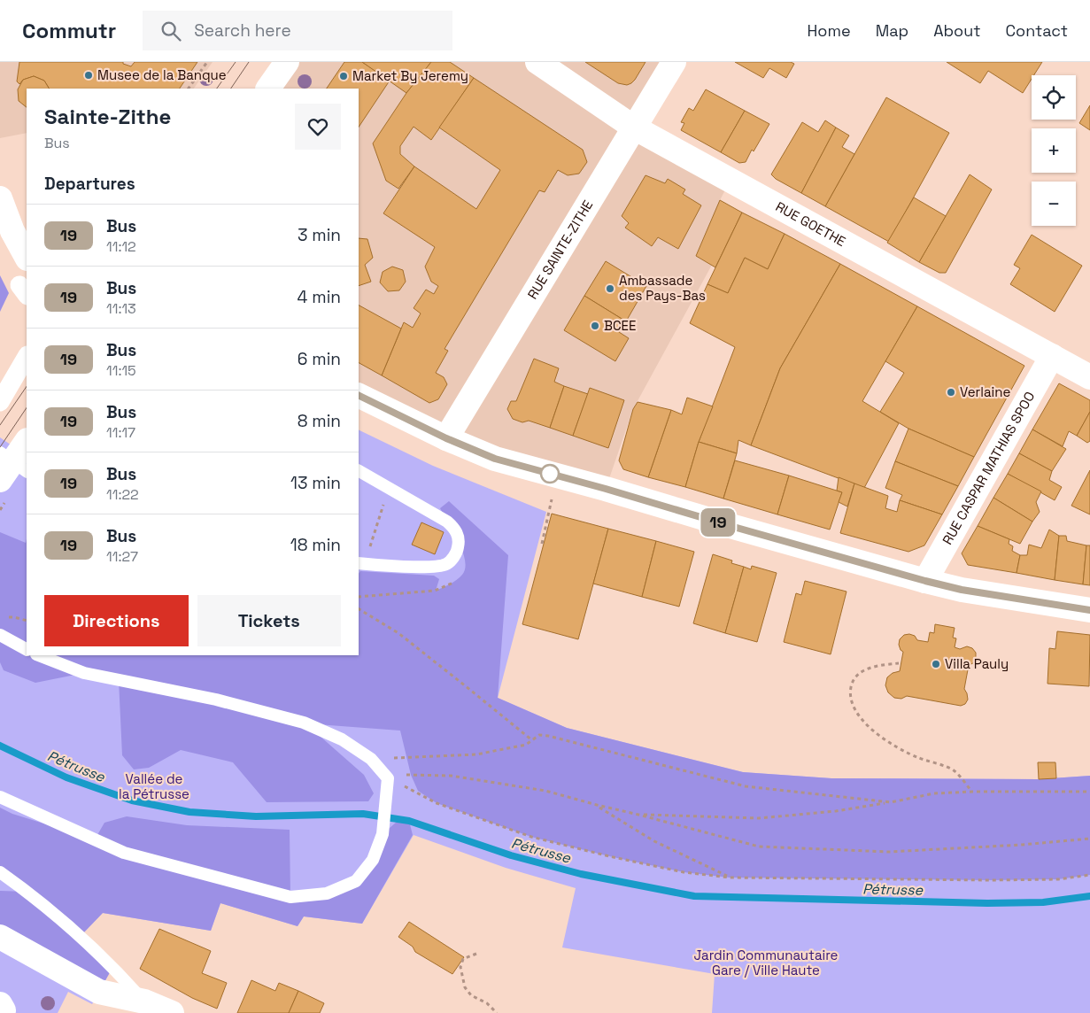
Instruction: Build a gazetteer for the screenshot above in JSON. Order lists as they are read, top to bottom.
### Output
{
  "streets": {
    "street": ["RUE GOETHE", "RUE SAINTE-ZITHE", "RUE CASPAR MATHIAS SPOO"]
  },
  "crossings": [
    ["RUE GOETHE", "RUE SAINTE-ZITHE"],
    ["RUE GOETHE", "RUE CASPAR MATHIAS SPOO"]
  ],
  "water": ["Pétrusse"],
  "parks": ["Vallée de la Pétrusse", "Jardin Communautaire Gare / Ville Haute"],
  "places": [
    "Musee de la Banque",
    "Market By Jeremy",
    "Ambassade des Pays-Bas",
    "BCEE",
    "Verlaine",
    "Villa Pauly"
  ],
  "lines": ["bus line 19"],
  "page": {
    "header": "Commutr",
    "search": "Search here",
    "nav": [
      "Home",
      "Map",
      "About",
      "Contact"
    ],
    "on_map": "19",
    "map_buttons": ["+", "−"],
    "heading": [
      ["Sainte-Zithe", "Bus"],
      "Departures"
    ],
    "list": [
      {
        "mark": "19",
        "name": "Bus",
        "note": "11:12",
        "value": "3 min"
      },
      {
        "mark": "19",
        "name": "Bus",
        "note": "11:13",
        "value": "4 min"
      },
      {
        "mark": "19",
        "name": "Bus",
        "note": "11:15",
        "value": "6 min"
      },
      {
        "mark": "19",
        "name": "Bus",
        "note": "11:17",
        "value": "8 min"
      },
      {
        "mark": "19",
        "name": "Bus",
        "note": "11:22",
        "value": "13 min"
      },
      {
        "mark": "19",
        "name": "Bus",
        "note": "11:27",
        "value": "18 min"
      }
    ],
    "buttons": ["Directions", "Tickets"]
  }
}
